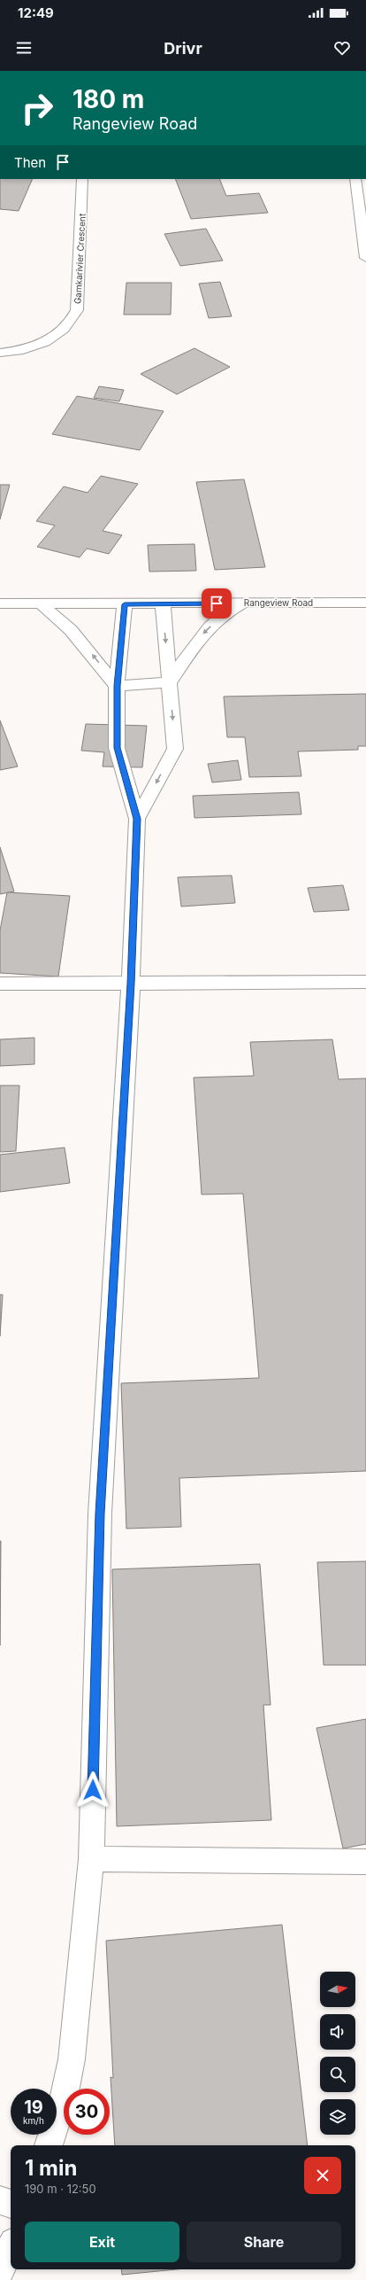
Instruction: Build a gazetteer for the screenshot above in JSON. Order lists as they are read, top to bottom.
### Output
{
  "streets": {
    "street": ["Gamkarivier Crescent", "Rangeview Road"]
  },
  "north": "right",
  "page": {
    "status": "12:49",
    "header": "Drivr",
    "turn": ["180 m", "Rangeview Road"],
    "then": "Then",
    "speed": "19 km/h",
    "limit": "30",
    "heading": ["1 min", "190 m · 12:50"],
    "buttons": ["Exit", "Share"]
  }
}
